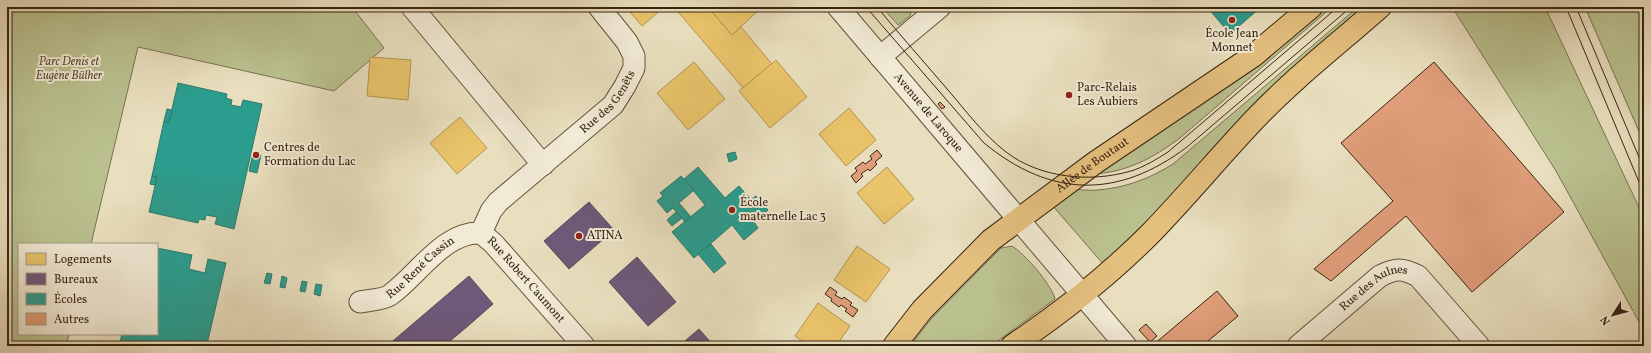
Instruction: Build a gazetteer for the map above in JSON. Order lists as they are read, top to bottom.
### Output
{
  "streets": {
    "main road": ["Allée de Boutaut"],
    "street": [
      "Rue des Genêts",
      "Avenue de Laroque",
      "Rue René Cassin",
      "Rue Robert Caumont",
      "Rue des Aulnes"
    ]
  },
  "crossings": [
    ["Rue des Genêts", "Rue René Cassin"],
    ["Rue des Genêts", "Rue Robert Caumont"],
    ["Avenue de Laroque", "Allée de Boutaut"],
    ["Rue René Cassin", "Rue Robert Caumont"]
  ],
  "parks": ["Parc Denis et Eugène Bülher"],
  "places": [
    "École Jean Monnet",
    "Parc-Relais Les Aubiers",
    "Centres de Formation du Lac",
    "École maternelle Lac 3",
    "ATINA"
  ],
  "legend": [
    "Logements",
    "Bureaux",
    "Écoles",
    "Autres"
  ],
  "north": "bottom left"
}
